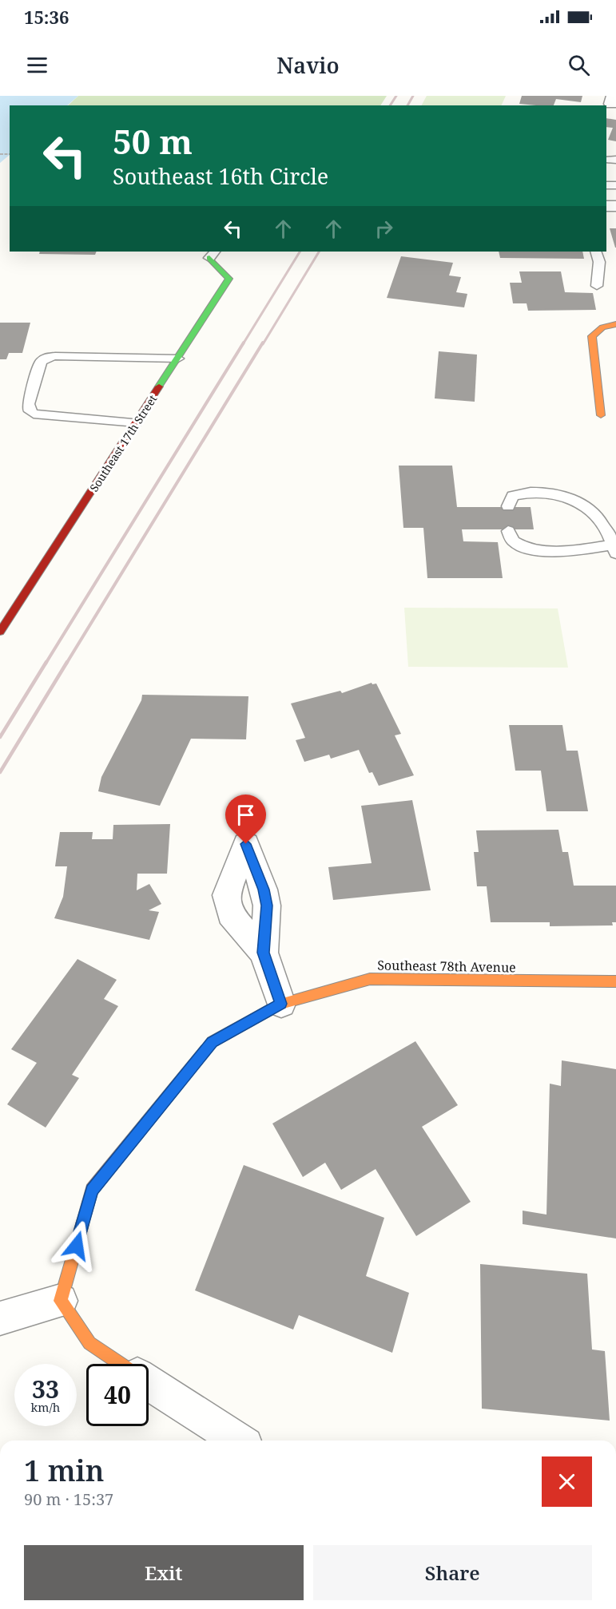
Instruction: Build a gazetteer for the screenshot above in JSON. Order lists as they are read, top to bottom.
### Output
{
  "streets": {
    "street": ["Southeast 17th Street", "Southeast 78th Avenue"]
  },
  "page": {
    "status": "15:36",
    "header": "Navio",
    "turn": ["50 m", "Southeast 16th Circle"],
    "speed": "33 km/h",
    "limit": "40",
    "heading": ["1 min", "90 m · 15:37"],
    "buttons": ["Exit", "Share"]
  }
}
